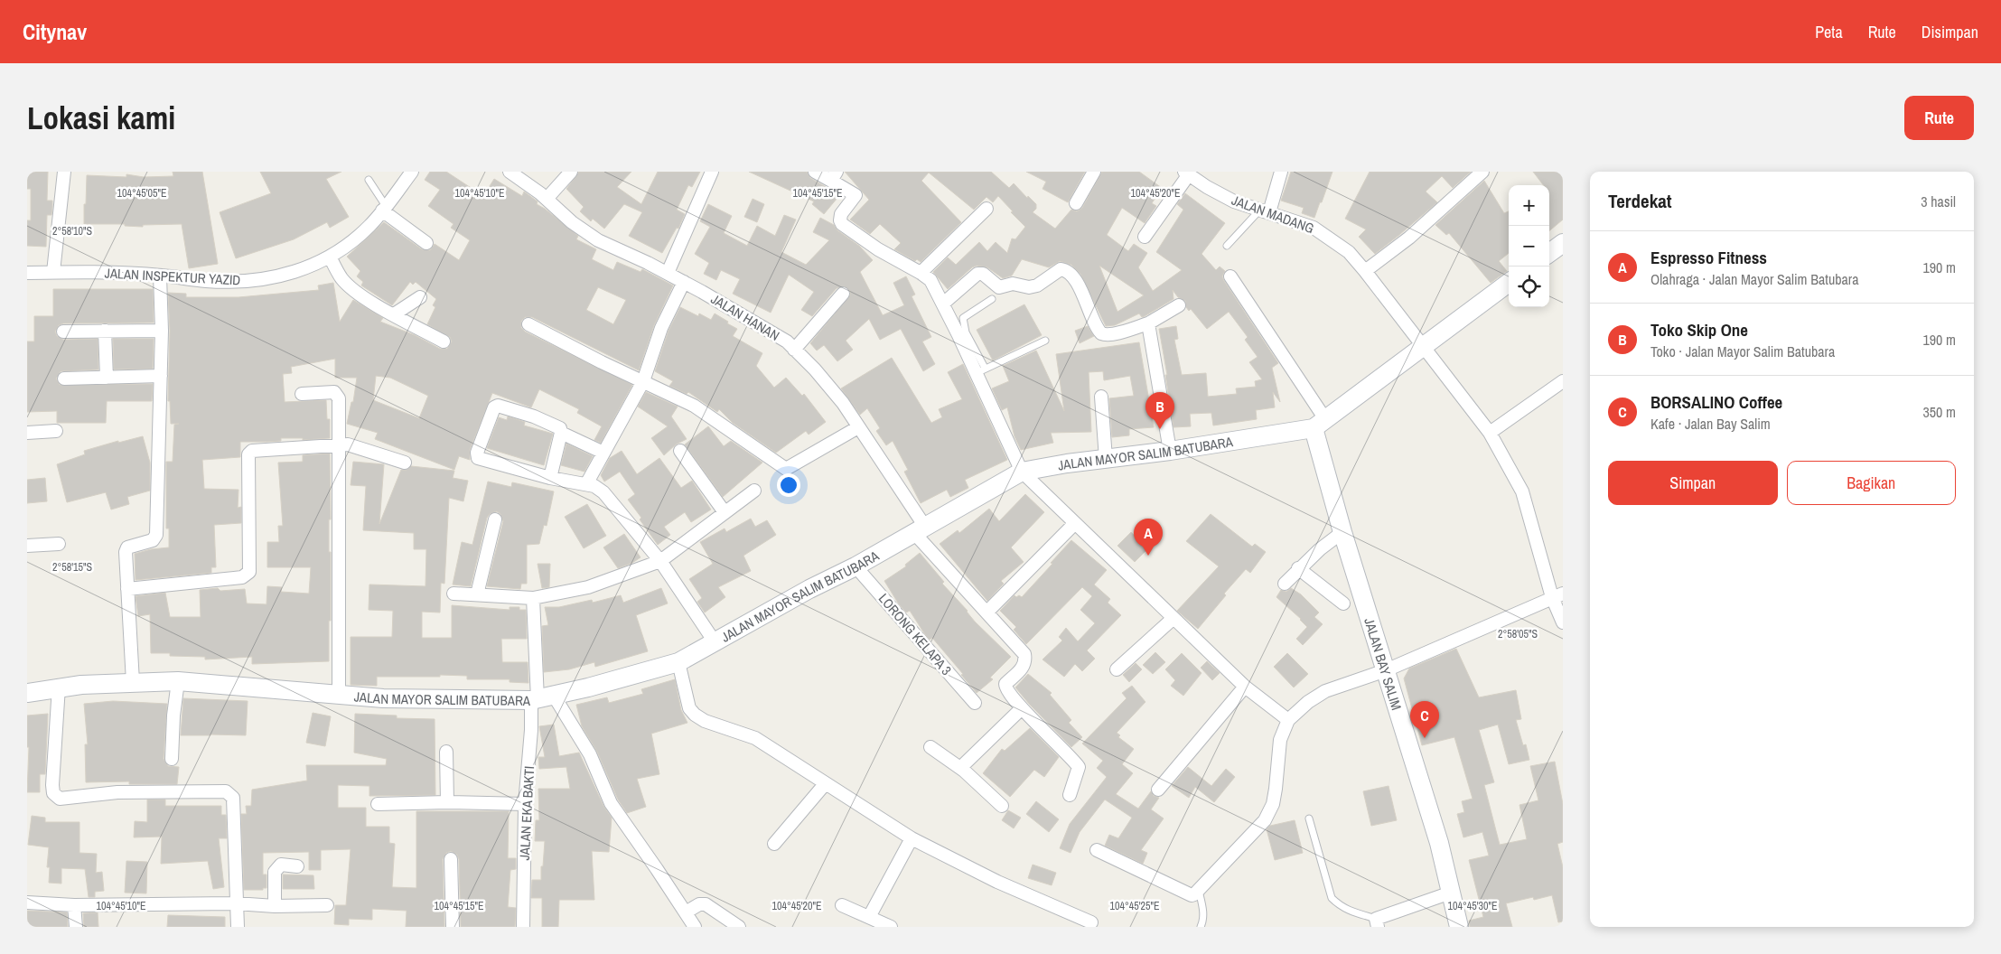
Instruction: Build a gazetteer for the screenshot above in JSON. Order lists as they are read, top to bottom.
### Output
{
  "streets": {
    "street": [
      "JALAN MADANG",
      "JALAN INSPEKTUR YAZID",
      "JALAN HANAN",
      "JALAN MAYOR SALIM BATUBARA",
      "LORONG KELAPA 3",
      "JALAN BAY SALIM",
      "JALAN EKA BAKTI"
    ]
  },
  "crossings": [
    ["JALAN MADANG", "JALAN MAYOR SALIM BATUBARA"],
    ["JALAN HANAN", "JALAN MAYOR SALIM BATUBARA"],
    ["JALAN MAYOR SALIM BATUBARA", "LORONG KELAPA 3"],
    ["JALAN MAYOR SALIM BATUBARA", "JALAN BAY SALIM"],
    ["JALAN MAYOR SALIM BATUBARA", "JALAN EKA BAKTI"]
  ],
  "page": {
    "header": "Citynav",
    "nav": ["Peta", "Rute", "Disimpan"],
    "buttons": [
      "Rute",
      ["Simpan", "Bagikan"]
    ],
    "title": "Lokasi kami",
    "heading": ["Terdekat", "3 hasil"],
    "map_buttons": ["+", "−"],
    "list": [
      {
        "mark": "A",
        "name": "Espresso Fitness",
        "note": "Olahraga · Jalan Mayor Salim Batubara",
        "value": "190 m"
      },
      {
        "mark": "B",
        "name": "Toko Skip One",
        "note": "Toko · Jalan Mayor Salim Batubara",
        "value": "190 m"
      },
      {
        "mark": "C",
        "name": "BORSALINO Coffee",
        "note": "Kafe · Jalan Bay Salim",
        "value": "350 m"
      }
    ],
    "pins": ["B", "A", "C"]
  },
  "coordinates": [
    "104°45'05\"E",
    "104°45'10\"E",
    "104°45'15\"E",
    "104°45'20\"E",
    "2°58'10\"S",
    "2°58'15\"S",
    "2°58'05\"S",
    "104°45'25\"E",
    "104°45'30\"E"
  ]
}
